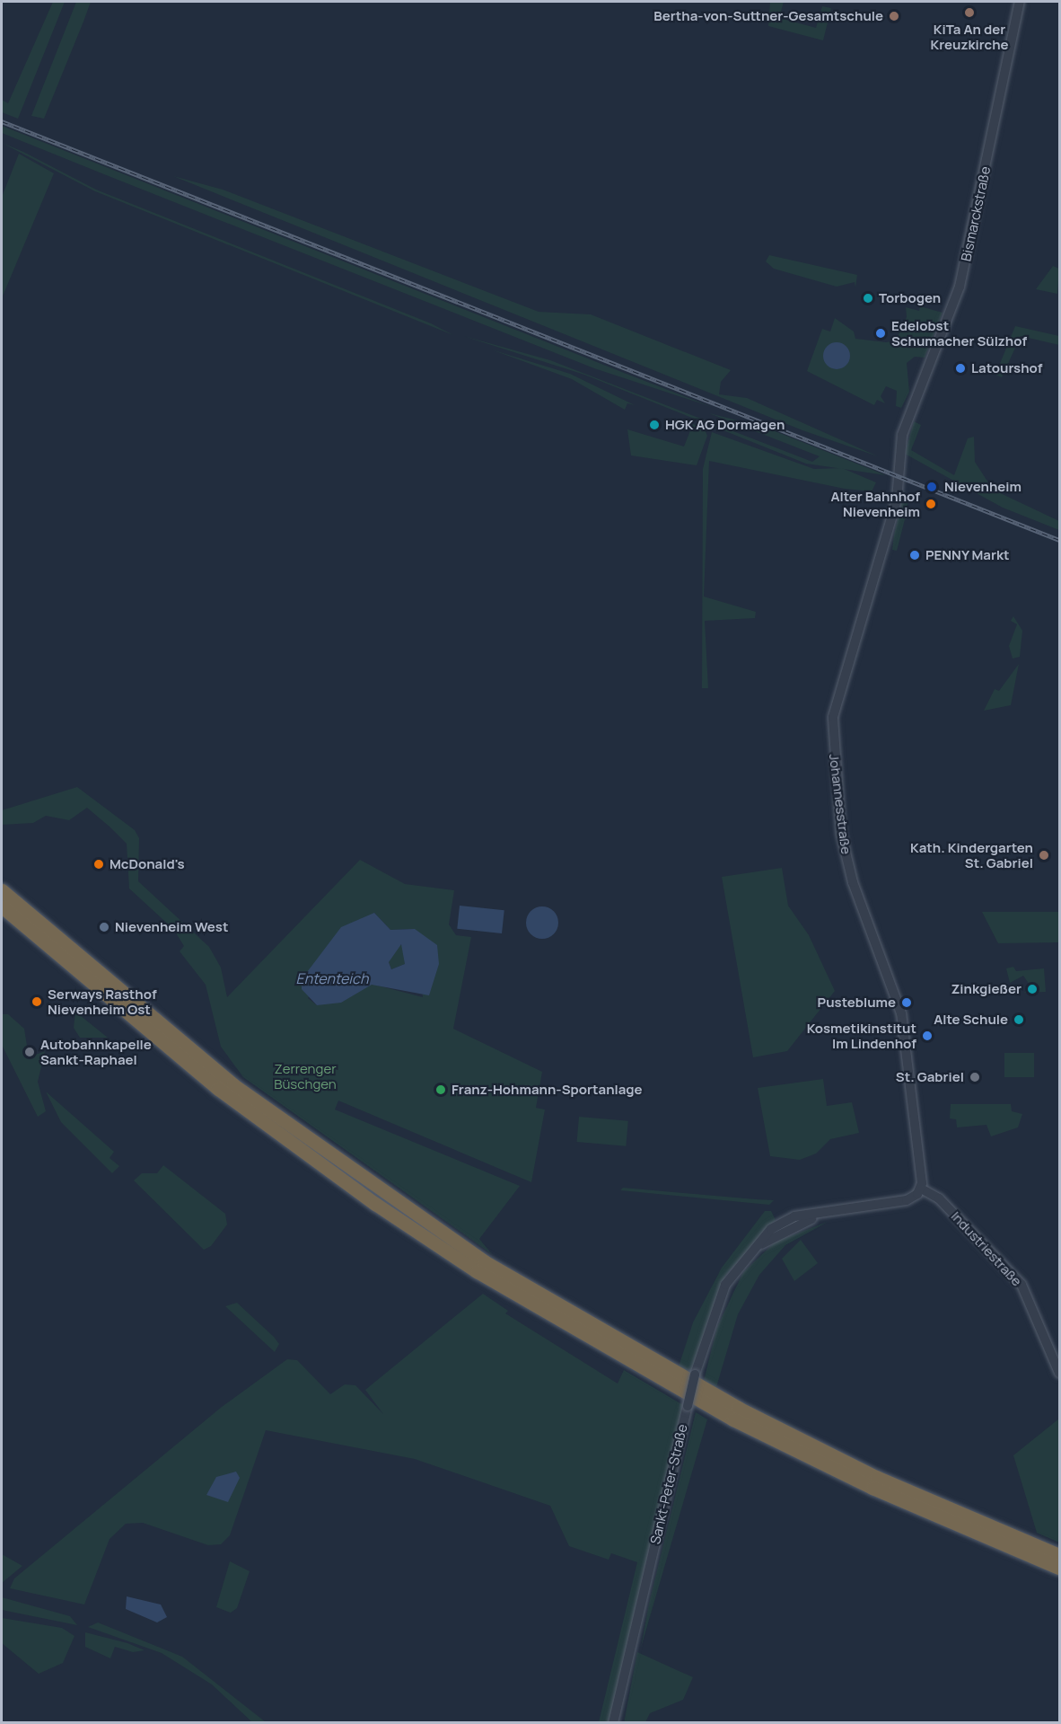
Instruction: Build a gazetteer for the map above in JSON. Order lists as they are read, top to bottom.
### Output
{
  "streets": {
    "street": [
      "Bismarckstraße",
      "Johannesstraße",
      "Industriestraße",
      "Sankt-Peter-Straße"
    ]
  },
  "crossings": [
    ["Bismarckstraße", "Johannesstraße"],
    ["Johannesstraße", "Industriestraße"],
    ["Johannesstraße", "Sankt-Peter-Straße"],
    ["Industriestraße", "Sankt-Peter-Straße"]
  ],
  "water": ["Ententeich"],
  "parks": ["Zerrenger Büschgen"],
  "places": [
    "KiTa An der Kreuzkirche",
    "Bertha-von-Suttner-Gesamtschule",
    "Torbogen",
    "Edelobst Schumacher Sülzhof",
    "Latourshof",
    "HGK AG Dormagen",
    "Nievenheim",
    "Alter Bahnhof Nievenheim",
    "PENNY Markt",
    "Kath. Kindergarten St. Gabriel",
    "McDonald's",
    "Nievenheim West",
    "Zinkgießer",
    "Serways Rasthof Nievenheim Ost",
    "Pusteblume",
    "Alte Schule",
    "Kosmetikinstitut Im Lindenhof",
    "Autobahnkapelle Sankt-Raphael",
    "St. Gabriel",
    "Franz-Hohmann-Sportanlage"
  ]
}
